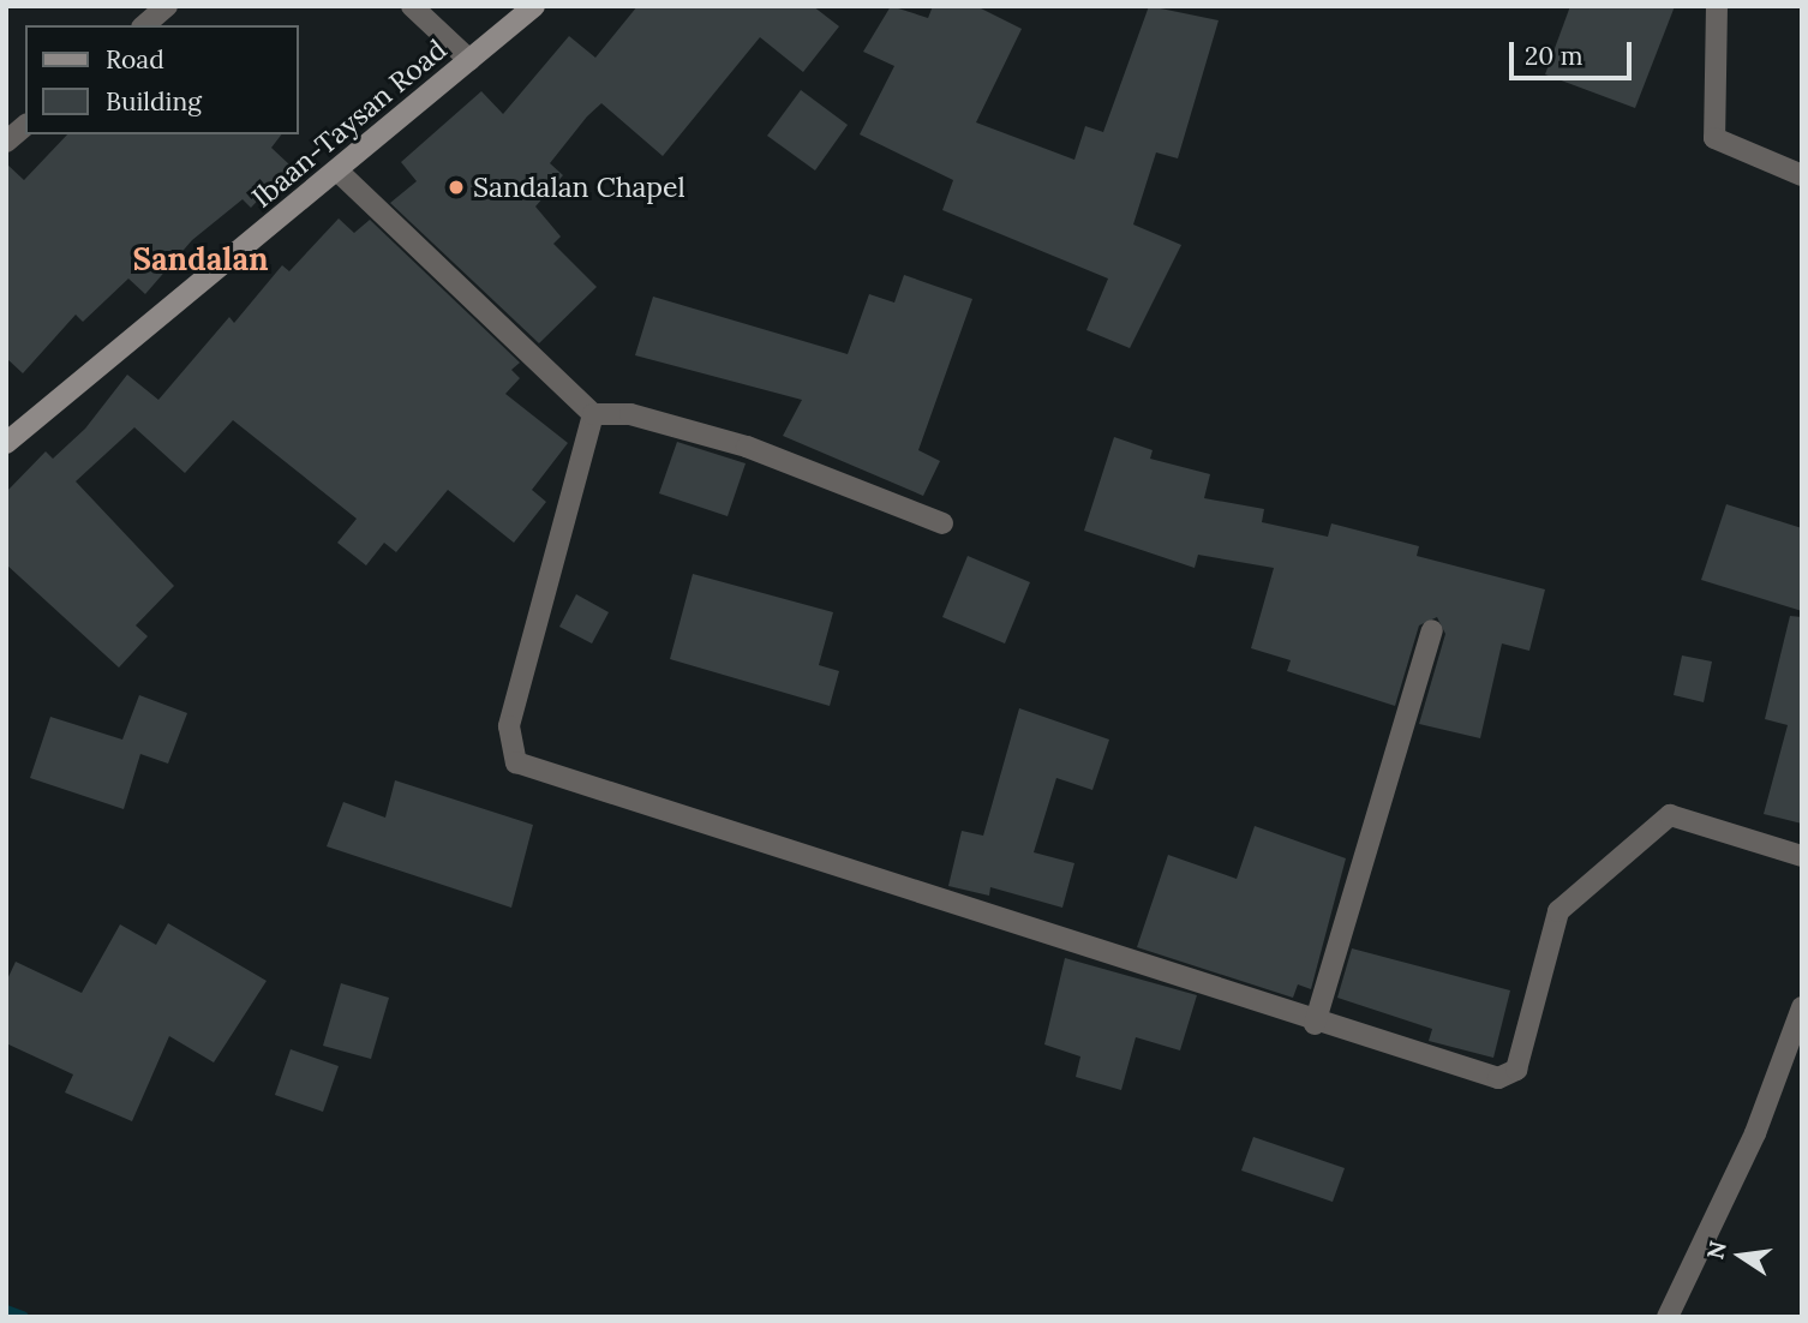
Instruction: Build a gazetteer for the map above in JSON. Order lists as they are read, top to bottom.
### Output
{
  "streets": {
    "main road": ["Ibaan-Taysan Road"]
  },
  "districts": ["Sandalan"],
  "places": ["Sandalan Chapel"],
  "legend": ["Road", "Building"],
  "scale_bar": "20 m",
  "north": "left"
}
